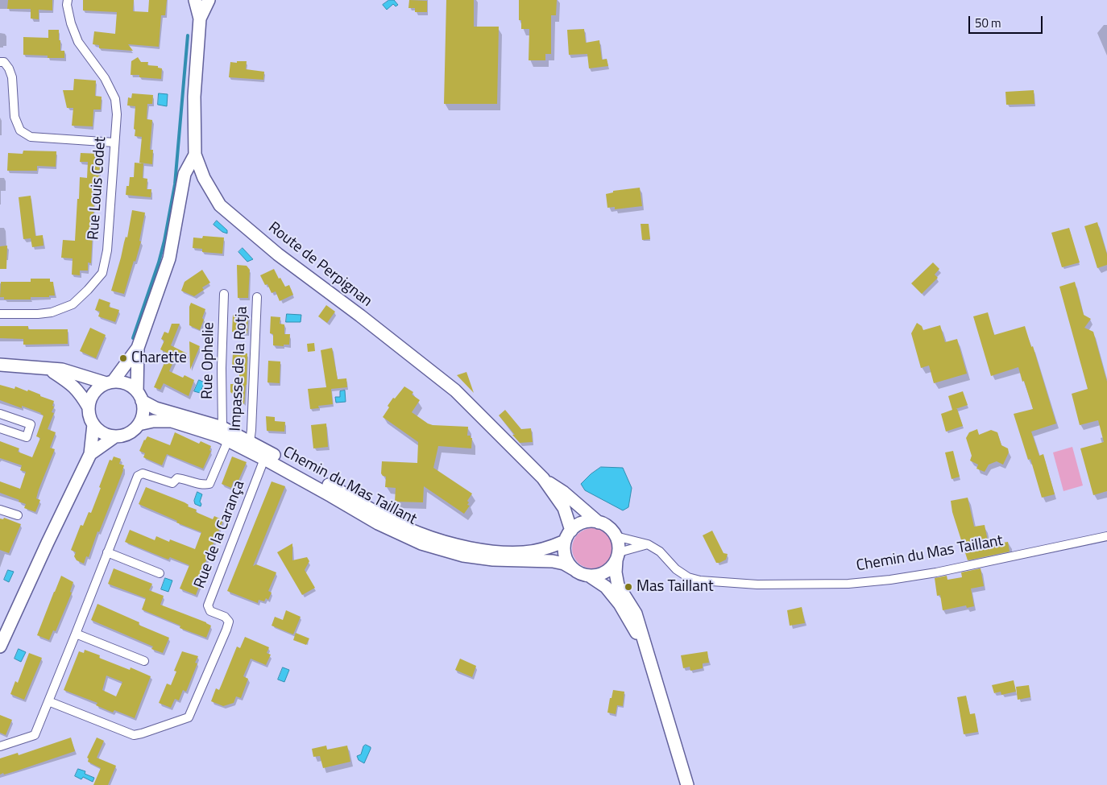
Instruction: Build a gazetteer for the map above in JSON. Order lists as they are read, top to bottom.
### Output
{
  "streets": {
    "main road": ["Route de Perpignan", "Chemin du Mas Taillant"],
    "street": [
      "Rue Louis Codet",
      "Rue Ophelie",
      "Impasse de la Rotja",
      "Rue de la Carança"
    ]
  },
  "crossings": [
    ["Route de Perpignan", "Chemin du Mas Taillant"],
    ["Rue Ophelie", "Chemin du Mas Taillant"],
    ["Impasse de la Rotja", "Chemin du Mas Taillant"],
    ["Chemin du Mas Taillant", "Rue de la Carança"]
  ],
  "places": ["Charette", "Mas Taillant"],
  "scale_bar": "50 m"
}
